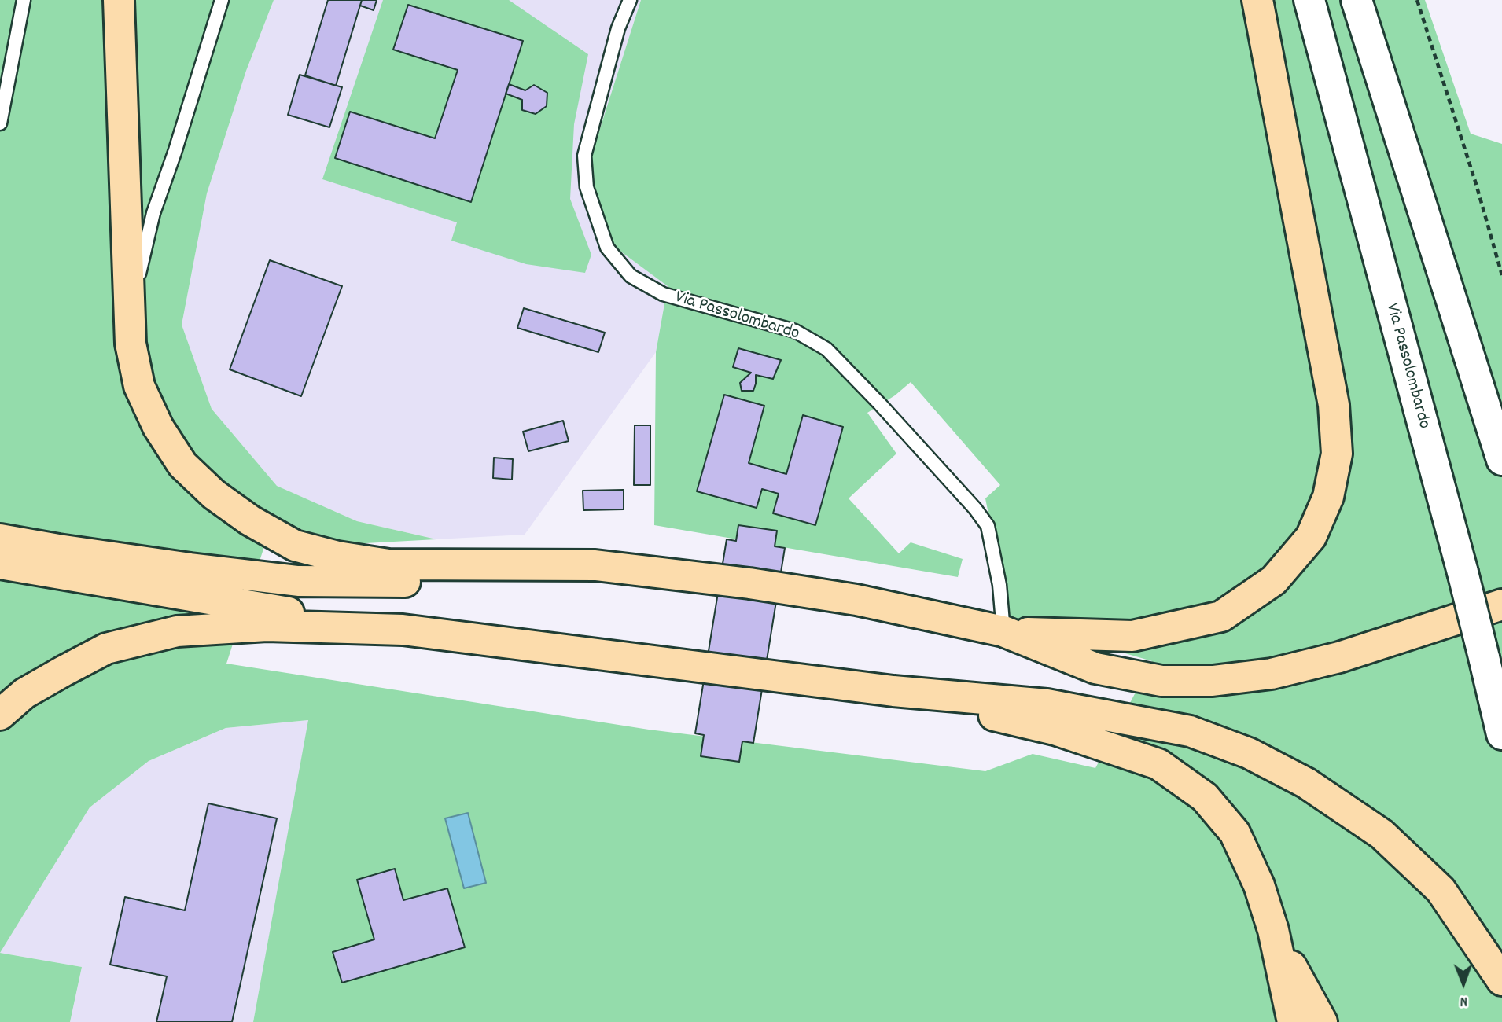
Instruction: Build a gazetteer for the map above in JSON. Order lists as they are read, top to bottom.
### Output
{
  "streets": {
    "main road": ["Via Passolombardo"]
  },
  "north": "bottom"
}
